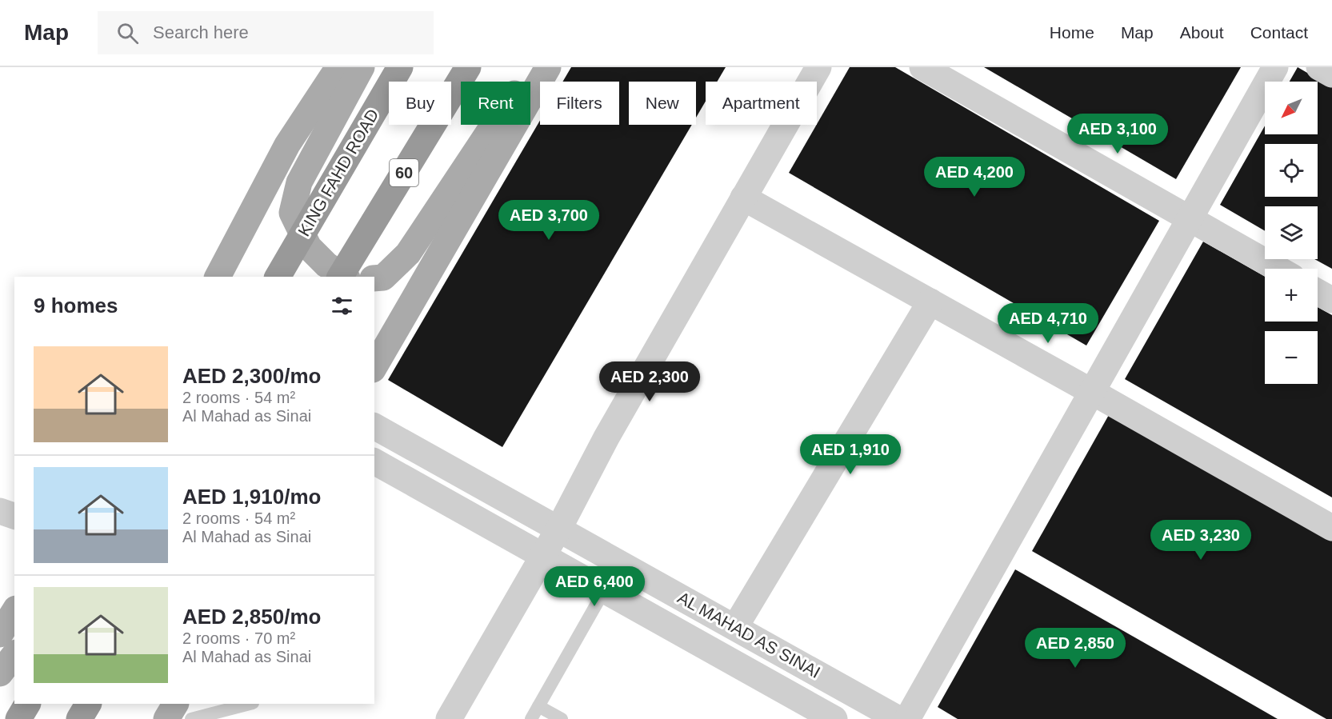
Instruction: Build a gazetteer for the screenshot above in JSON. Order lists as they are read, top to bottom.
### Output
{
  "streets": {
    "highway": ["KING FAHD ROAD", "60"],
    "street": ["AL MAHAD AS SINAI"]
  },
  "north": "bottom left",
  "page": {
    "header": "Map",
    "search": "Search here",
    "nav": [
      "Home",
      "Map",
      "About",
      "Contact"
    ],
    "map_buttons": ["+", "−"],
    "chip": [
      "Buy",
      "Rent",
      "Filters",
      "New",
      "Apartment"
    ],
    "price": [
      "AED 3,100",
      "AED 4,200",
      "AED 3,700",
      "AED 4,710",
      "AED 2,300",
      "AED 1,910",
      "AED 3,230",
      "AED 6,400",
      "AED 2,850"
    ],
    "heading": "9 homes",
    "list": [
      {
        "name": "AED 2,300/mo",
        "note": "2 rooms · 54 m² · Al Mahad as Sinai"
      },
      {
        "name": "AED 1,910/mo",
        "note": "2 rooms · 54 m² · Al Mahad as Sinai"
      },
      {
        "name": "AED 2,850/mo",
        "note": "2 rooms · 70 m² · Al Mahad as Sinai"
      }
    ]
  }
}
